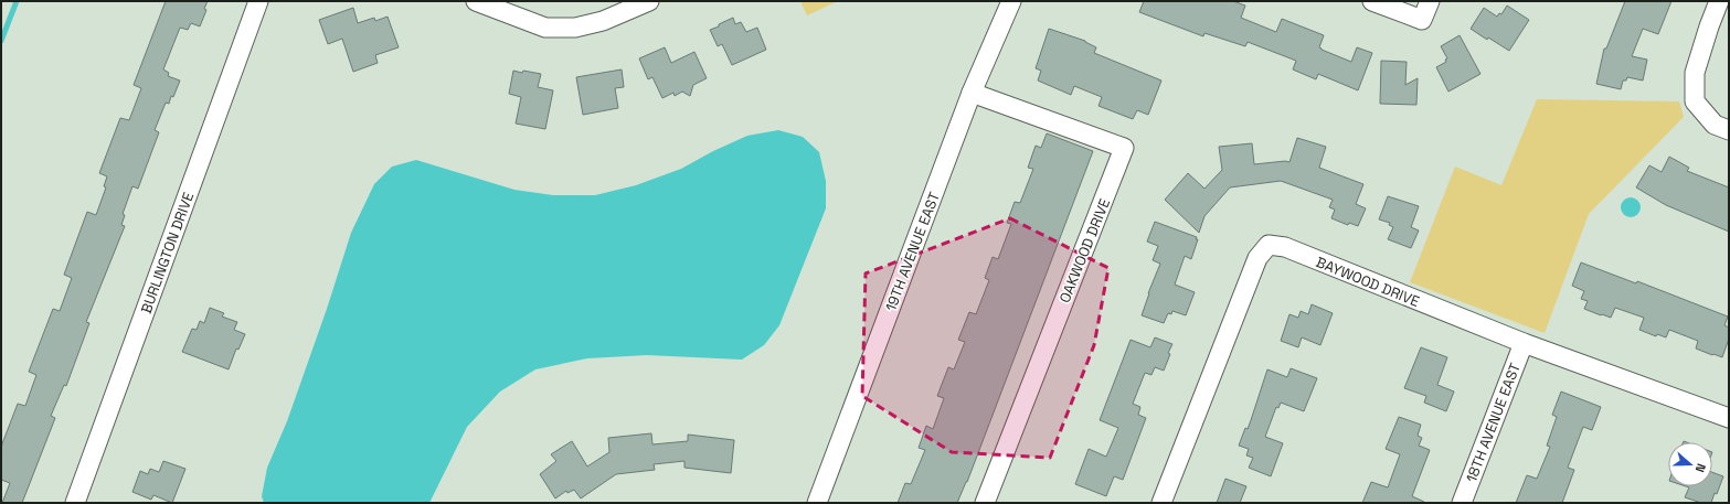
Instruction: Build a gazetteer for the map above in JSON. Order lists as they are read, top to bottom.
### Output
{
  "streets": {
    "street": [
      "OAKWOOD DRIVE",
      "19TH AVENUE EAST",
      "BURLINGTON DRIVE",
      "BAYWOOD DRIVE",
      "18TH AVENUE EAST"
    ]
  },
  "crossings": [
    ["OAKWOOD DRIVE", "19TH AVENUE EAST"],
    ["BAYWOOD DRIVE", "18TH AVENUE EAST"]
  ],
  "north": "right"
}
